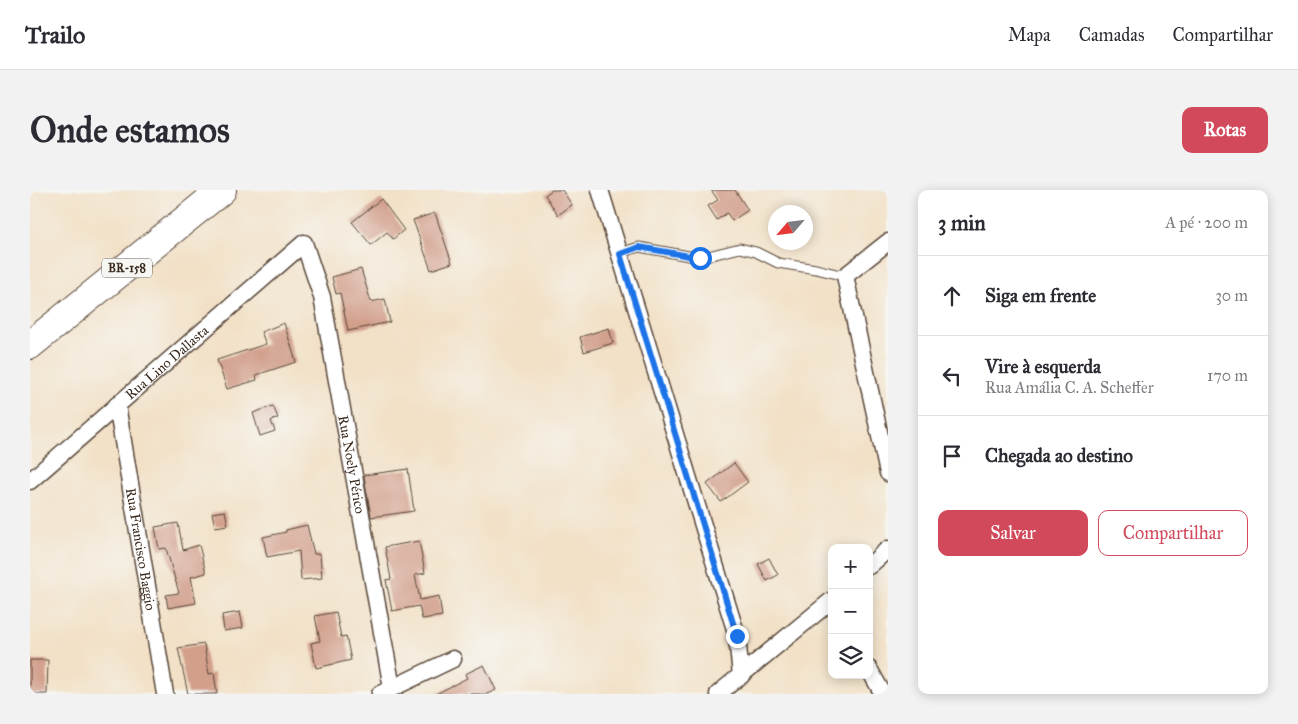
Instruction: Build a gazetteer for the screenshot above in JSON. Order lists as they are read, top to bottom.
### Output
{
  "streets": {
    "highway": ["BR-158"],
    "street": ["Rua Lino Dallasta", "Rua Noely Périco", "Rua Francisco Baggio"]
  },
  "crossings": [
    ["Rua Lino Dallasta", "Rua Noely Périco"],
    ["Rua Lino Dallasta", "Rua Francisco Baggio"]
  ],
  "north": "bottom left",
  "page": {
    "header": "Trailo",
    "nav": ["Mapa", "Camadas", "Compartilhar"],
    "buttons": [
      "Rotas",
      ["Salvar", "Compartilhar"]
    ],
    "title": "Onde estamos",
    "heading": ["3 min", "A pé · 200 m"],
    "list": [
      ["Siga em frente", "30 m"],
      ["Vire à esquerda", "Rua Amália C. A. Scheffer", "170 m"],
      "Chegada ao destino"
    ],
    "map_buttons": ["+", "−"]
  }
}
